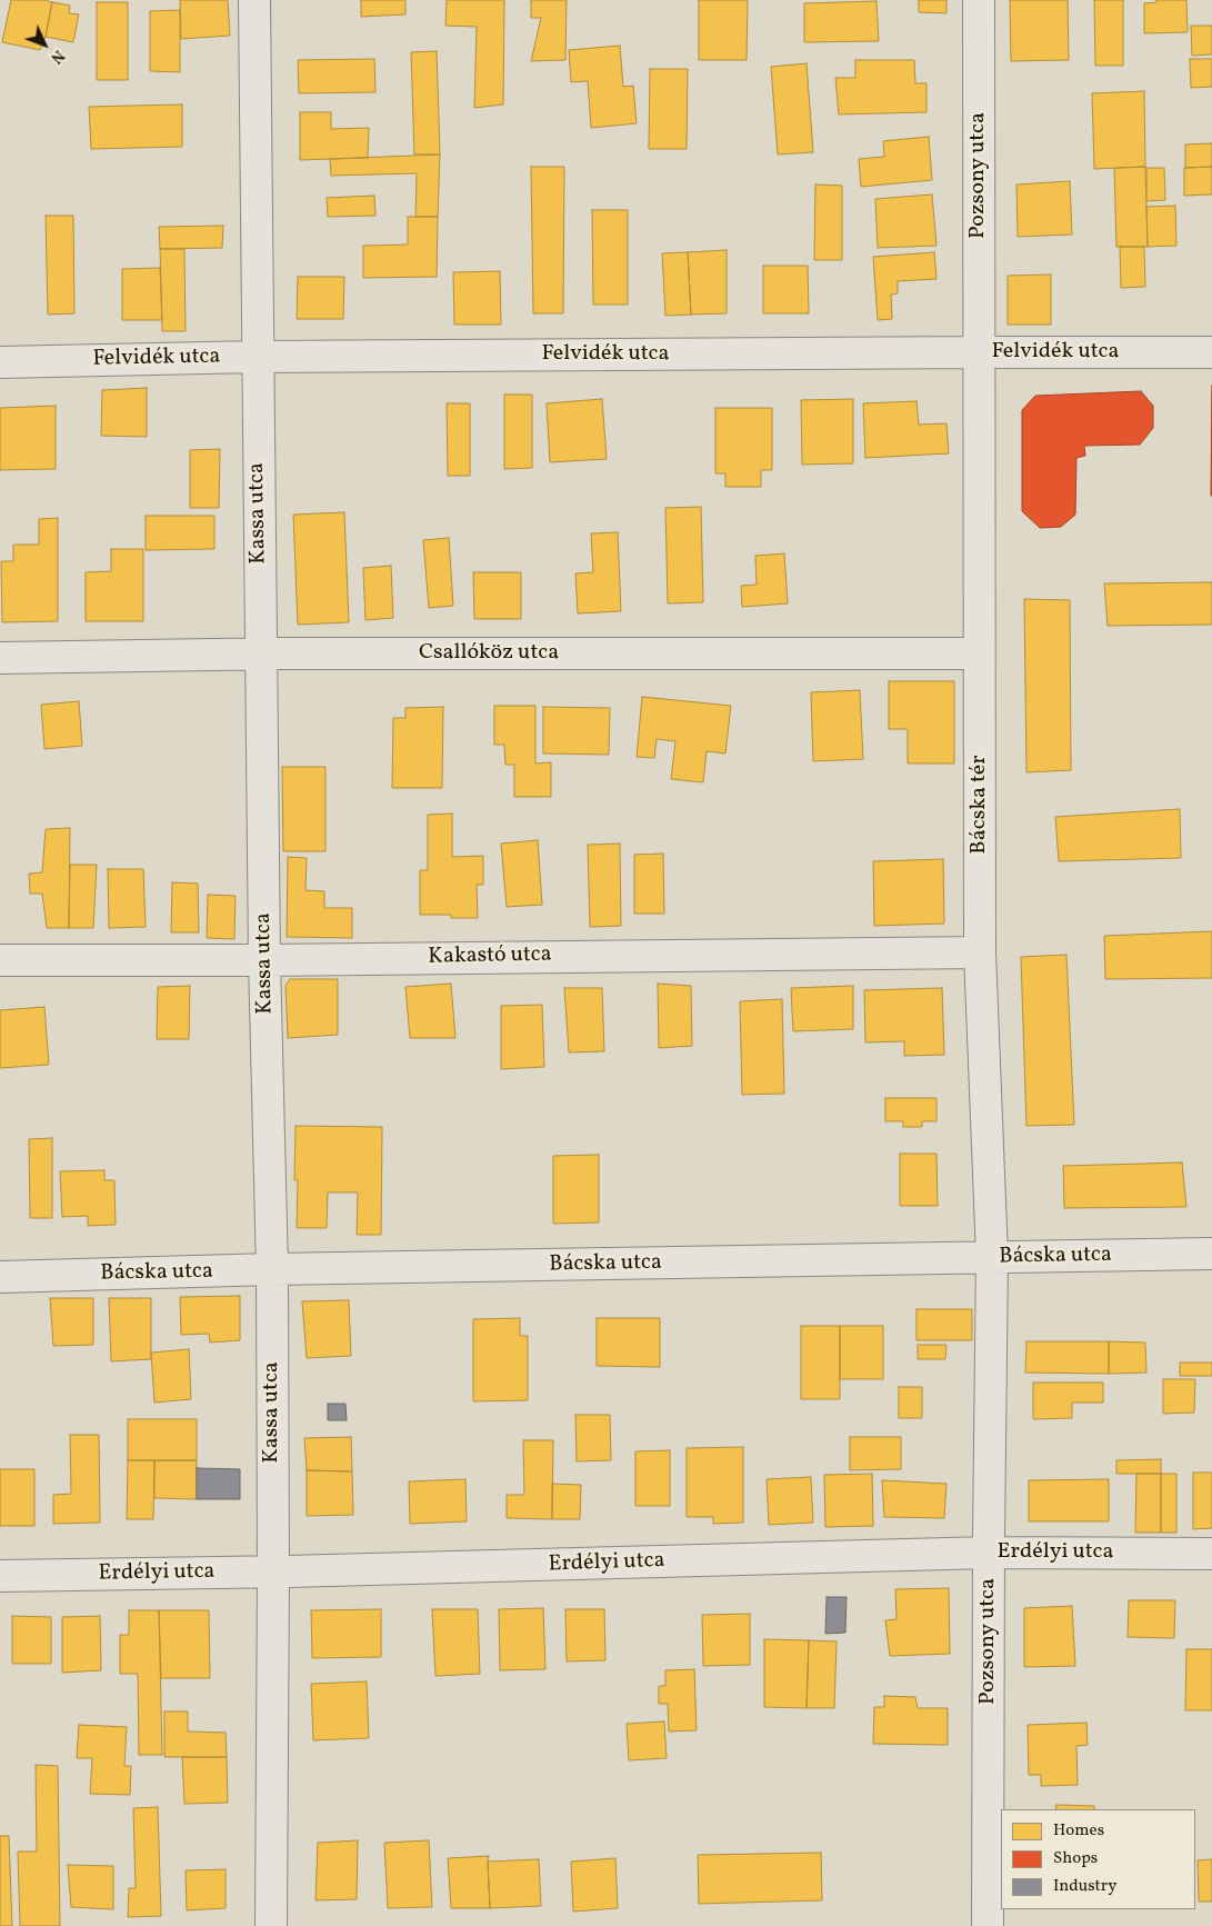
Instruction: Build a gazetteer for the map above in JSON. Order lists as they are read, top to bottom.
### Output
{
  "streets": {
    "street": [
      "Pozsony utca",
      "Felvidék utca",
      "Kassa utca",
      "Csallóköz utca",
      "Bácska tér",
      "Kakastó utca",
      "Bácska utca",
      "Erdélyi utca"
    ]
  },
  "crossings": [
    ["Pozsony utca", "Felvidék utca"],
    ["Pozsony utca", "Bácska tér"],
    ["Pozsony utca", "Bácska utca"],
    ["Pozsony utca", "Erdélyi utca"],
    ["Felvidék utca", "Kassa utca"],
    ["Felvidék utca", "Bácska tér"],
    ["Kassa utca", "Csallóköz utca"],
    ["Kassa utca", "Kakastó utca"],
    ["Kassa utca", "Bácska utca"],
    ["Kassa utca", "Erdélyi utca"],
    ["Csallóköz utca", "Bácska tér"],
    ["Bácska tér", "Kakastó utca"],
    ["Bácska tér", "Bácska utca"]
  ],
  "legend": ["Homes", "Shops", "Industry"],
  "north": "bottom right"
}
